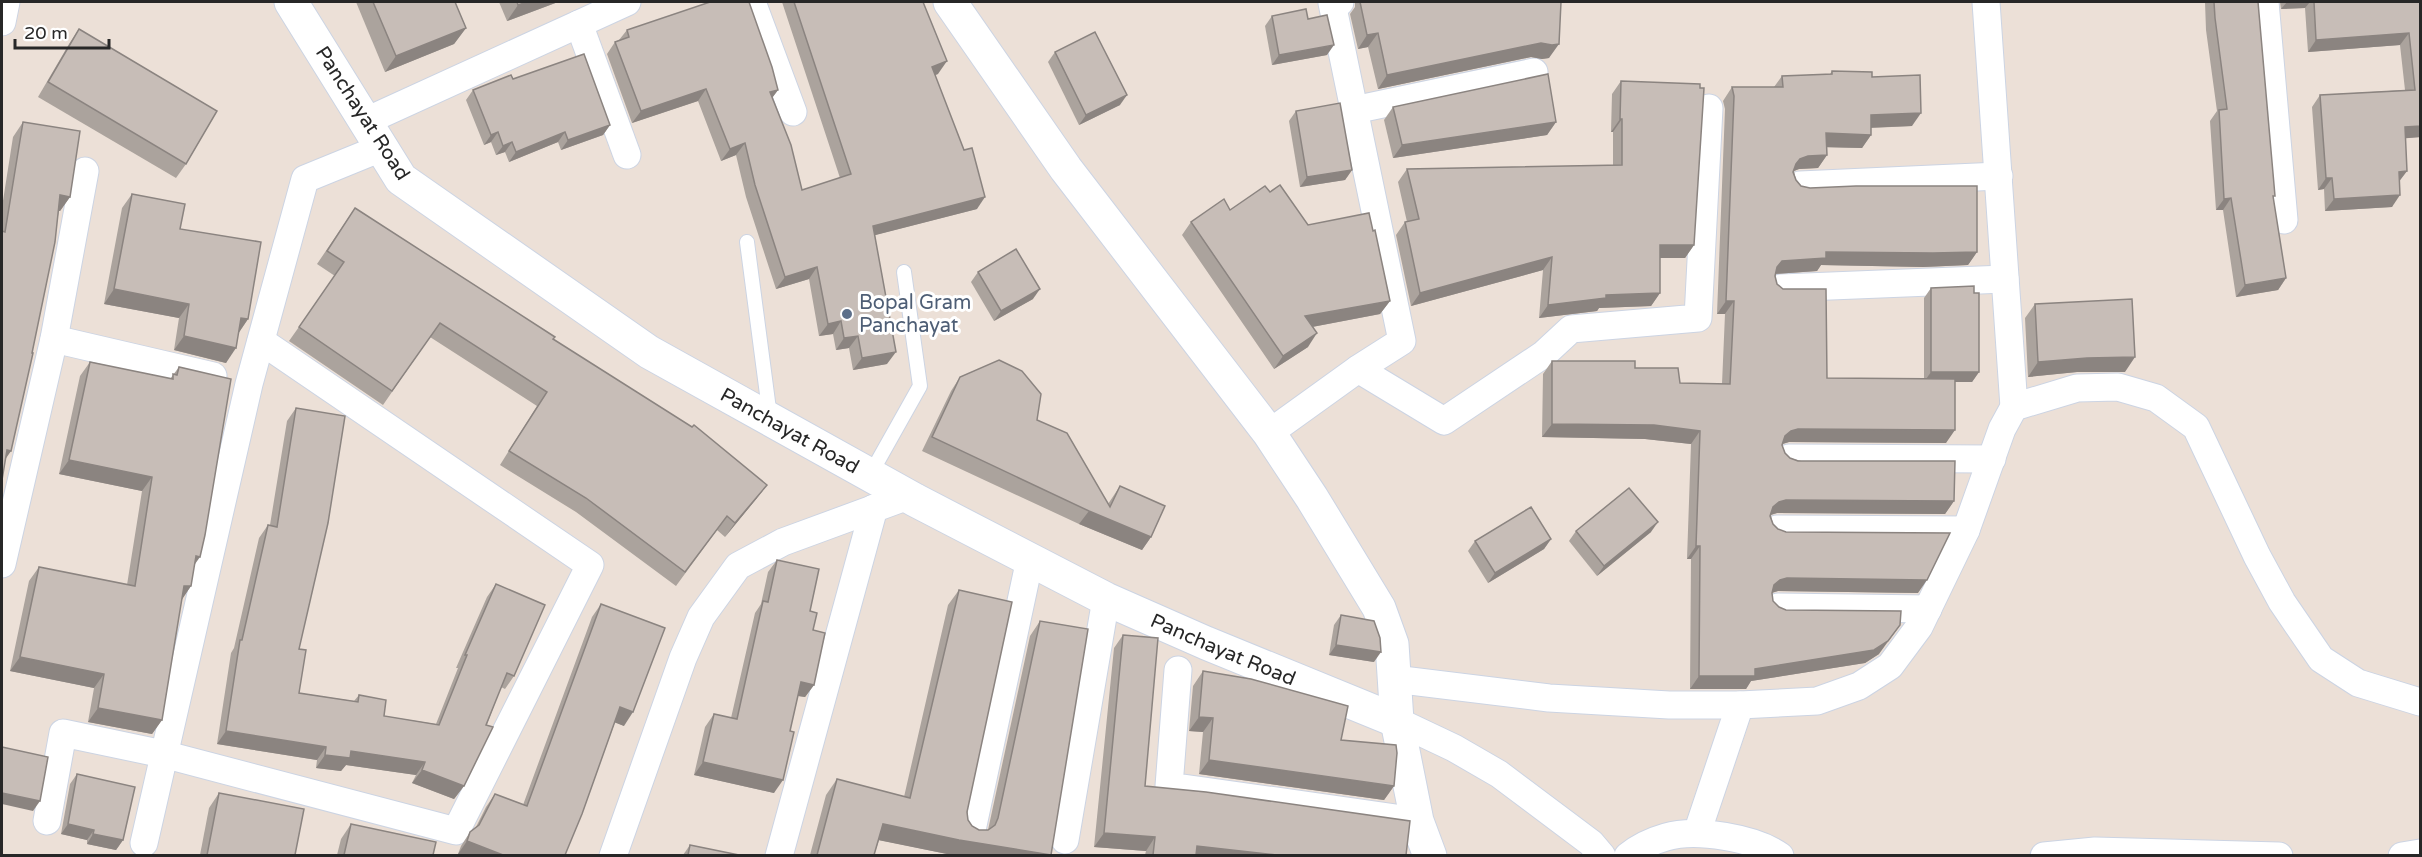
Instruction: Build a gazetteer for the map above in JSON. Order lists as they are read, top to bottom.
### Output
{
  "streets": {
    "street": ["Panchayat Road"]
  },
  "places": ["Bopal Gram Panchayat"],
  "scale_bar": "20 m"
}
